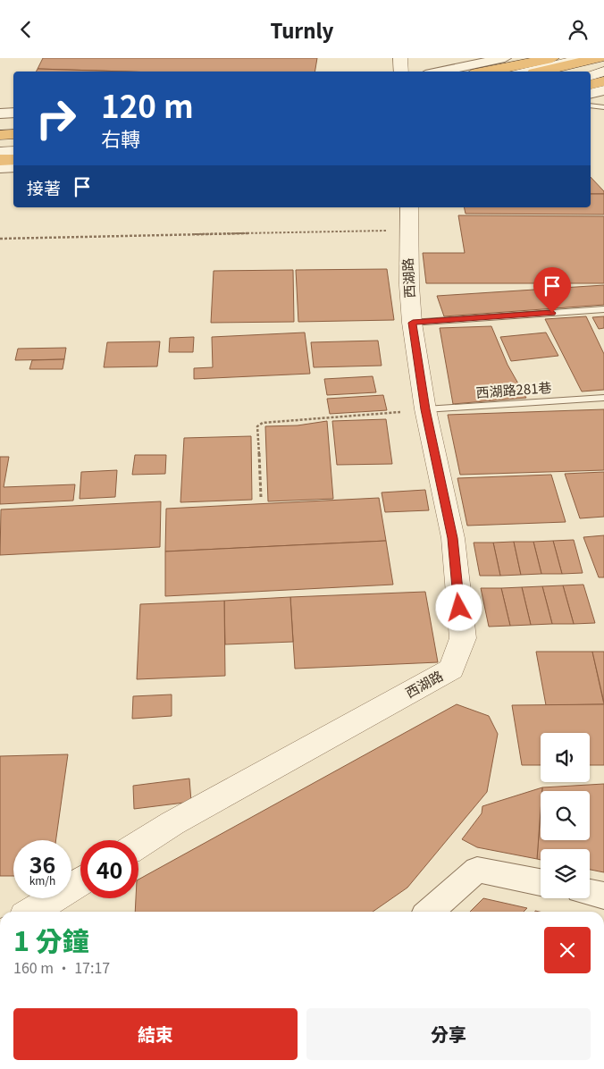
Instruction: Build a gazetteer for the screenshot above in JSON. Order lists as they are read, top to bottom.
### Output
{
  "streets": {
    "street": ["西湖路"],
    "lane": ["西湖路281巷"]
  },
  "crossings": [
    ["西湖路", "西湖路281巷"]
  ],
  "page": {
    "header": "Turnly",
    "turn": ["120 m", "右轉"],
    "then": "接著",
    "speed": "36 km/h",
    "limit": "40",
    "heading": ["1 分鐘", "160 m · 17:17"],
    "buttons": ["結束", "分享"]
  }
}
